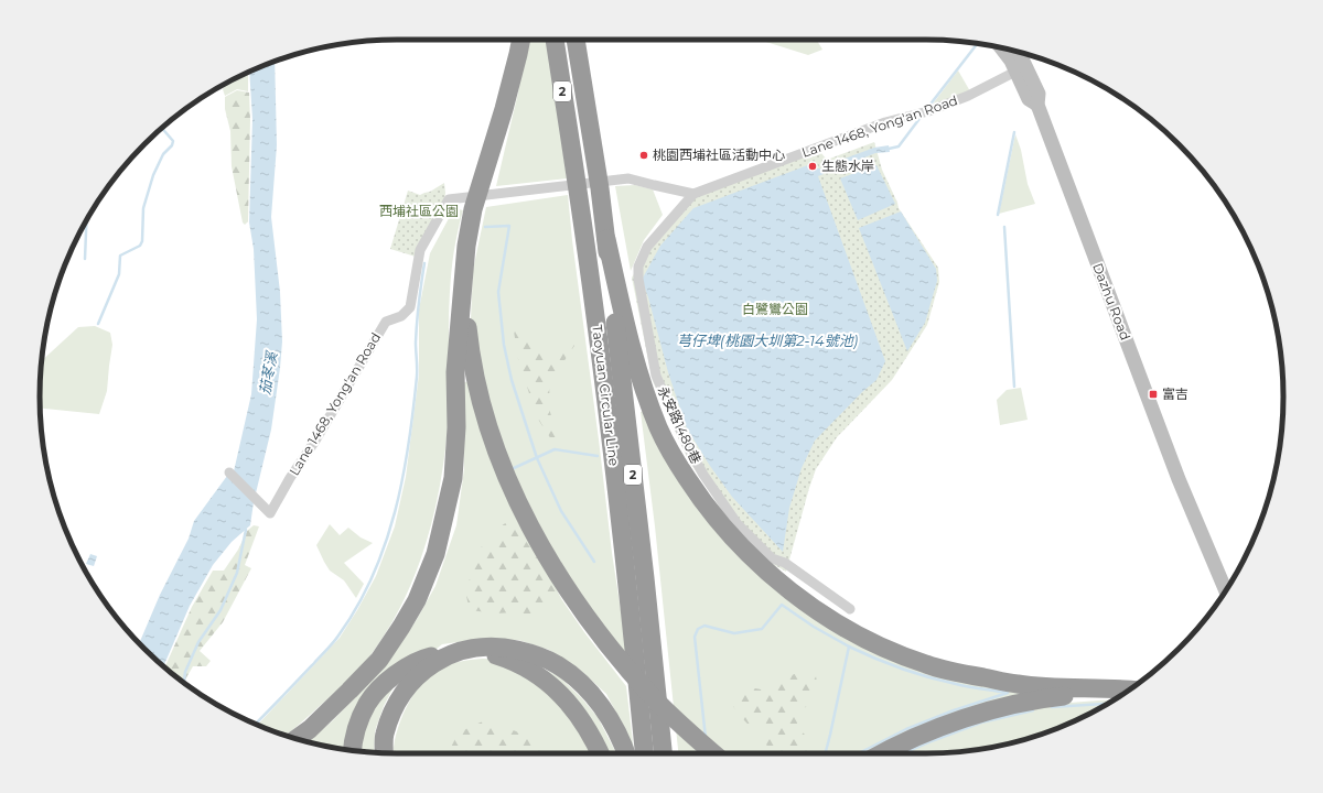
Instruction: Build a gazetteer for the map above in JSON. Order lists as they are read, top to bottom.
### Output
{
  "streets": {
    "highway": ["2", "Taoyuan Circular Line"],
    "main road": ["Dazhu Road"],
    "street": ["Lane 1468, Yong'an Road", "永安路1480巷"]
  },
  "crossings": [
    ["Lane 1468, Yong'an Road", "永安路1480巷"]
  ],
  "water": ["芎仔埤(桃園大圳第2-14號池)", "茄苳溪"],
  "parks": ["西埔社區公園", "白鷺鸞公園"],
  "places": {
    "other": ["桃園西埔社區活動中心", "生態水岸"],
    "transit": ["富吉"]
  }
}
